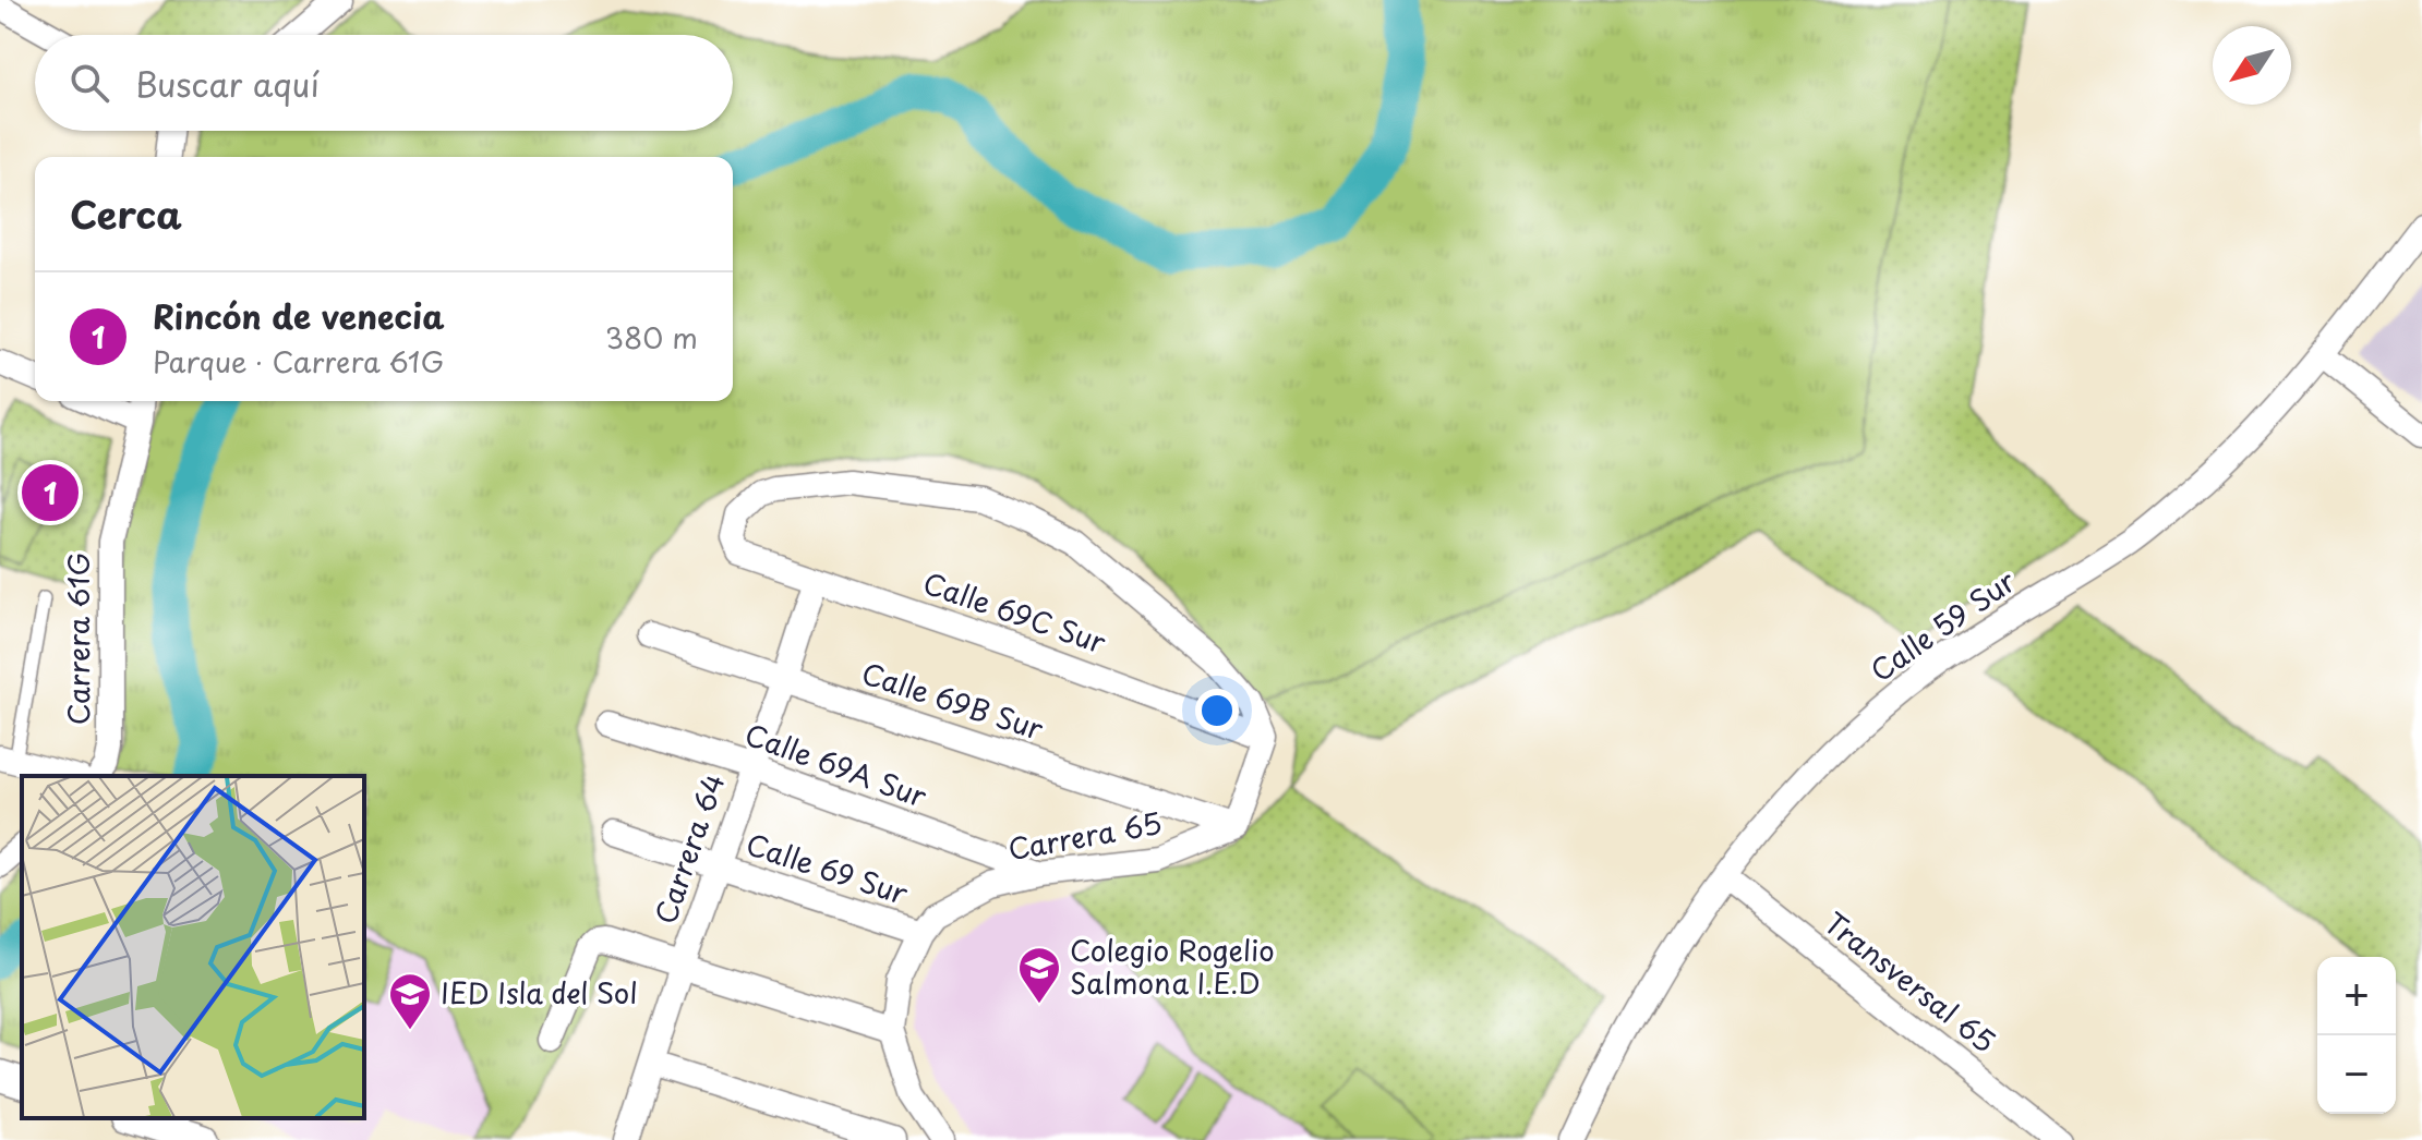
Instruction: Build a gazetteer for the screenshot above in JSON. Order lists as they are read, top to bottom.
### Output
{
  "streets": {
    "street": [
      "Calle 69C Sur",
      "Calle 59 Sur",
      "Carrera 61G",
      "Calle 69B Sur",
      "Calle 69A Sur",
      "Carrera 65",
      "Carrera 64",
      "Calle 69 Sur",
      "Transversal 65"
    ]
  },
  "crossings": [
    ["Calle 69C Sur", "Carrera 64"],
    ["Calle 59 Sur", "Transversal 65"],
    ["Calle 69B Sur", "Carrera 65"],
    ["Calle 69B Sur", "Carrera 64"],
    ["Calle 69A Sur", "Carrera 65"],
    ["Calle 69A Sur", "Carrera 64"],
    ["Carrera 65", "Calle 69 Sur"],
    ["Carrera 64", "Calle 69 Sur"]
  ],
  "places": {
    "school or university": ["Colegio Rogelio Salmona I.E.D", "IED Isla del Sol"]
  },
  "north": "bottom left",
  "page": {
    "search": "Buscar aquí",
    "heading": "Cerca",
    "list": [
      {
        "mark": "1",
        "name": "Rincón de venecia",
        "note": "Parque · Carrera 61G",
        "value": "380 m"
      }
    ],
    "pins": "1",
    "map_buttons": ["+", "−"]
  }
}
